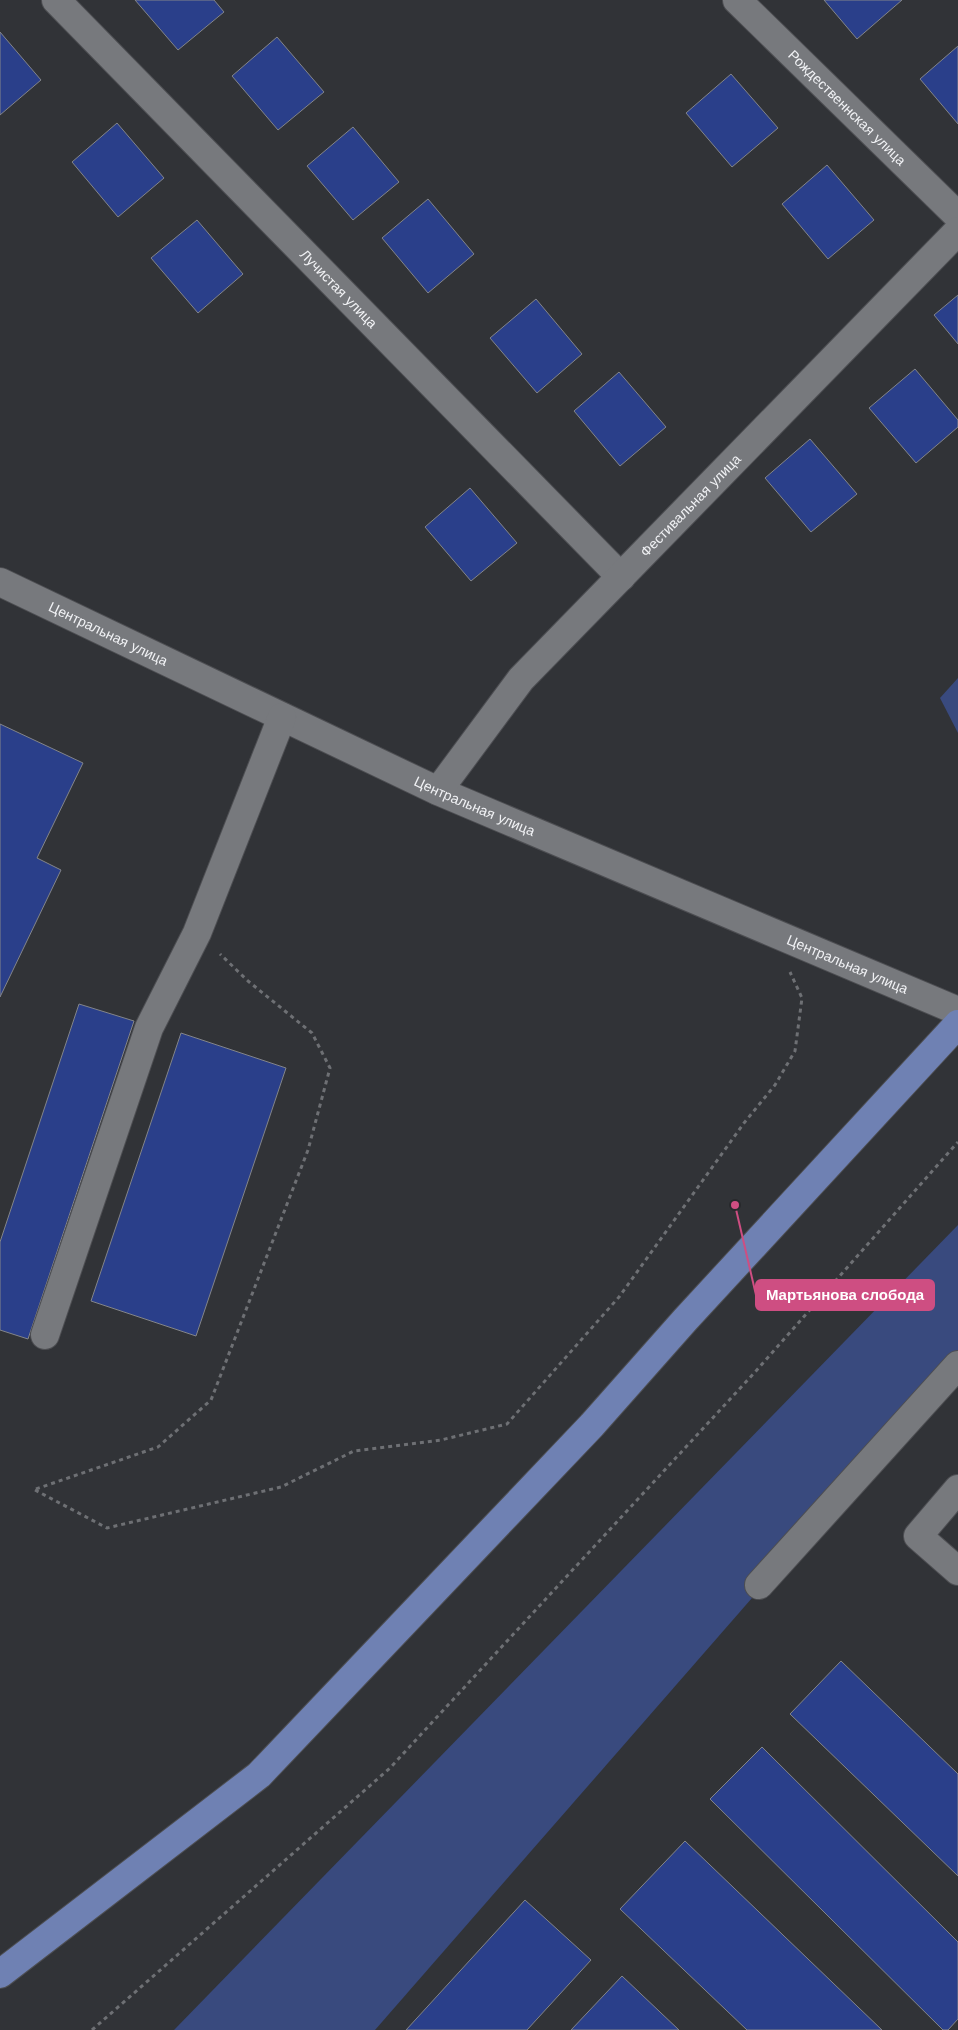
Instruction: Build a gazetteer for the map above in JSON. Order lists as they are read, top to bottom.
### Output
{
  "streets": {
    "street": [
      "Рождественнская улица",
      "Лучистая улица",
      "Фестивальная улица",
      "Центральная улица"
    ]
  },
  "crossings": [
    ["Лучистая улица", "Фестивальная улица"],
    ["Фестивальная улица", "Центральная улица"]
  ],
  "places": ["Мартьянова слобода"]
}
